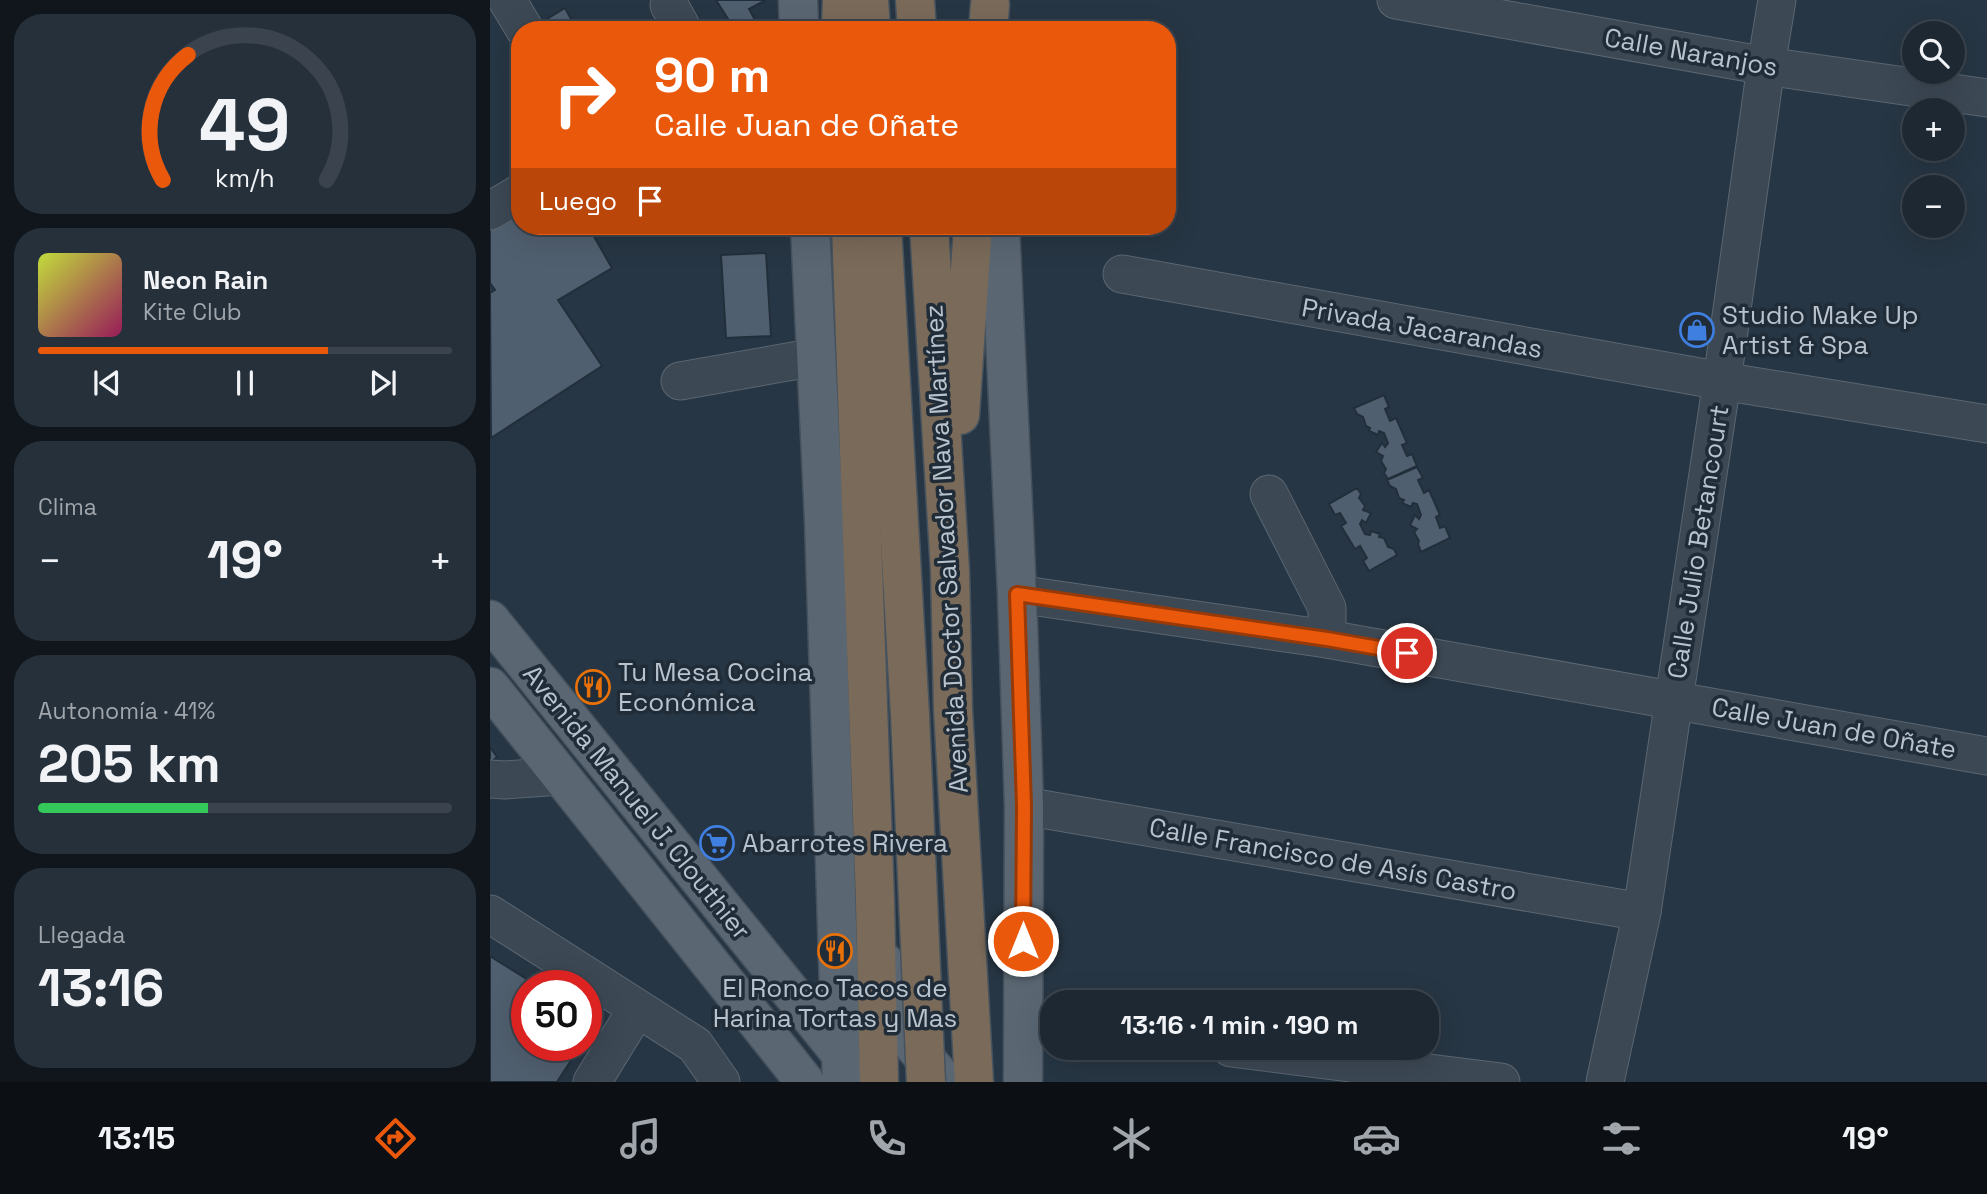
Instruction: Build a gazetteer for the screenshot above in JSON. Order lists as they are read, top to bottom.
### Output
{
  "streets": {
    "highway": ["Avenida Doctor Salvador Nava Martínez"],
    "main road": ["Avenida Manuel J. Clouthier"],
    "street": [
      "Calle Naranjos",
      "Privada Jacarandas",
      "Calle Julio Betancourt",
      "Calle Juan de Oñate",
      "Calle Francisco de Asís Castro"
    ]
  },
  "crossings": [
    ["Calle Naranjos", "Calle Julio Betancourt"],
    ["Privada Jacarandas", "Calle Julio Betancourt"],
    ["Calle Julio Betancourt", "Calle Juan de Oñate"],
    ["Calle Julio Betancourt", "Calle Francisco de Asís Castro"]
  ],
  "places": {
    "shop": ["Studio Make Up Artist & Spa"],
    "restaurant": ["Tu Mesa Cocina Económica", "El Ronco Tacos de Harina Tortas y Mas"],
    "supermarket": ["Abarrotes Rivera"]
  },
  "page": {
    "map_buttons": ["+", "−"],
    "turn": ["90 m", "Calle Juan de Oñate"],
    "then": "Luego",
    "song": ["Neon Rain", "Kite Club"],
    "tile": [
      "Clima",
      ["Autonomía · 41%", "205 km"],
      ["Llegada", "13:16"]
    ],
    "heat": ["−", "19°", "+"],
    "limit": "50",
    "trip": "13:16 · 1 min · 190 m",
    "tabs": ["13:15", "19°"],
    "gauge": ["49", "km/h"]
  }
}
